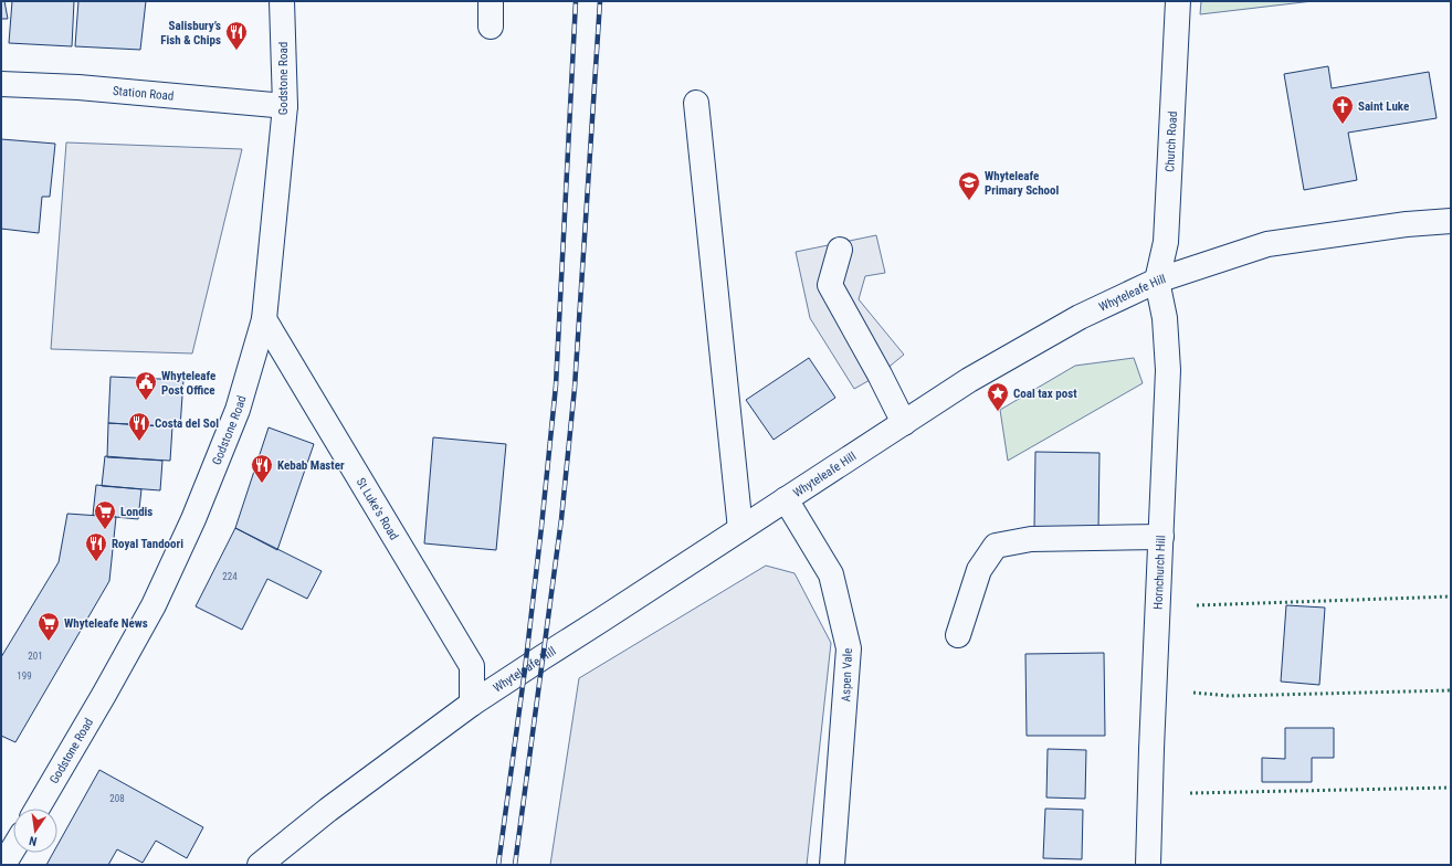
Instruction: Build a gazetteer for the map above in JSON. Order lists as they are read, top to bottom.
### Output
{
  "streets": {
    "main road": [
      "Godstone Road",
      "Station Road",
      "Church Road",
      "Whyteleafe Hill",
      "St Luke's Road",
      "Hornchurch Hill",
      "Aspen Vale"
    ]
  },
  "crossings": [
    ["Godstone Road", "Station Road"],
    ["Godstone Road", "St Luke's Road"],
    ["Church Road", "Whyteleafe Hill"],
    ["Church Road", "Hornchurch Hill"],
    ["Whyteleafe Hill", "St Luke's Road"],
    ["Whyteleafe Hill", "Hornchurch Hill"],
    ["Whyteleafe Hill", "Aspen Vale"]
  ],
  "places": {
    "restaurant": [
      "Salisbury’s Fish & Chips",
      "Costa del Sol",
      "Kebab Master",
      "Royal Tandoori"
    ],
    "church": ["Saint Luke"],
    "school or university": ["Whyteleafe Primary School"],
    "public building": ["Whyteleafe Post Office"],
    "place": ["Coal tax post"],
    "supermarket": ["Londis", "Whyteleafe News"]
  },
  "house_numbers": [
    "224",
    "201",
    "199",
    "208"
  ],
  "north": "bottom"
}
